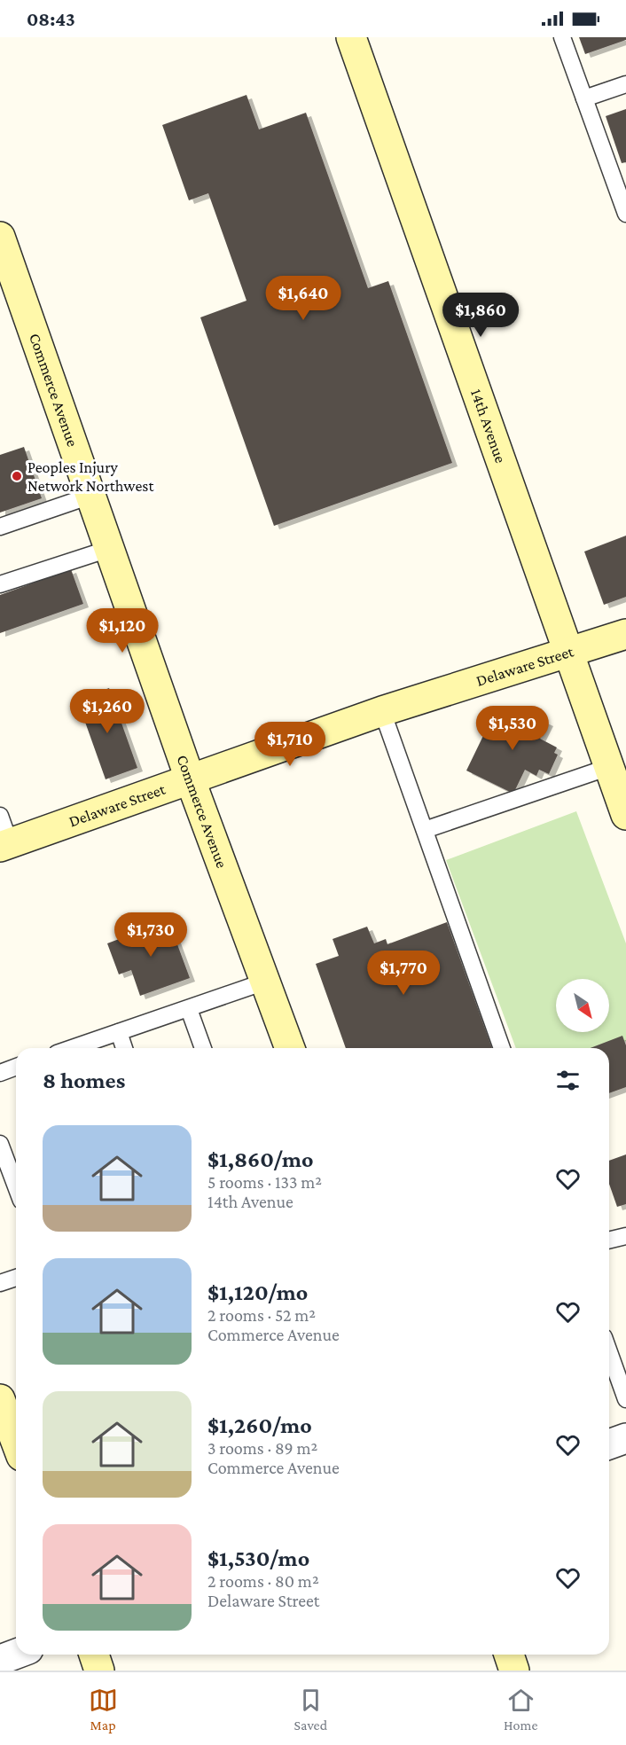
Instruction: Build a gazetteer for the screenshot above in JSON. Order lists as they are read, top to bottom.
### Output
{
  "streets": {
    "street": ["Commerce Avenue", "14th Avenue", "Delaware Street"]
  },
  "crossings": [
    ["Commerce Avenue", "Delaware Street"],
    ["14th Avenue", "Delaware Street"]
  ],
  "places": ["Peoples Injury Network Northwest"],
  "north": "bottom right",
  "page": {
    "status": "08:43",
    "price": [
      "$1,640",
      "$1,860",
      "$1,120",
      "$1,260",
      "$1,530",
      "$1,710",
      "$1,730",
      "$1,770"
    ],
    "heading": "8 homes",
    "list": [
      {
        "name": "$1,860/mo",
        "note": "5 rooms · 133 m² · 14th Avenue"
      },
      {
        "name": "$1,120/mo",
        "note": "2 rooms · 52 m² · Commerce Avenue"
      },
      {
        "name": "$1,260/mo",
        "note": "3 rooms · 89 m² · Commerce Avenue"
      },
      {
        "name": "$1,530/mo",
        "note": "2 rooms · 80 m² · Delaware Street"
      }
    ],
    "tabs": ["Map", "Saved", "Home"]
  }
}
